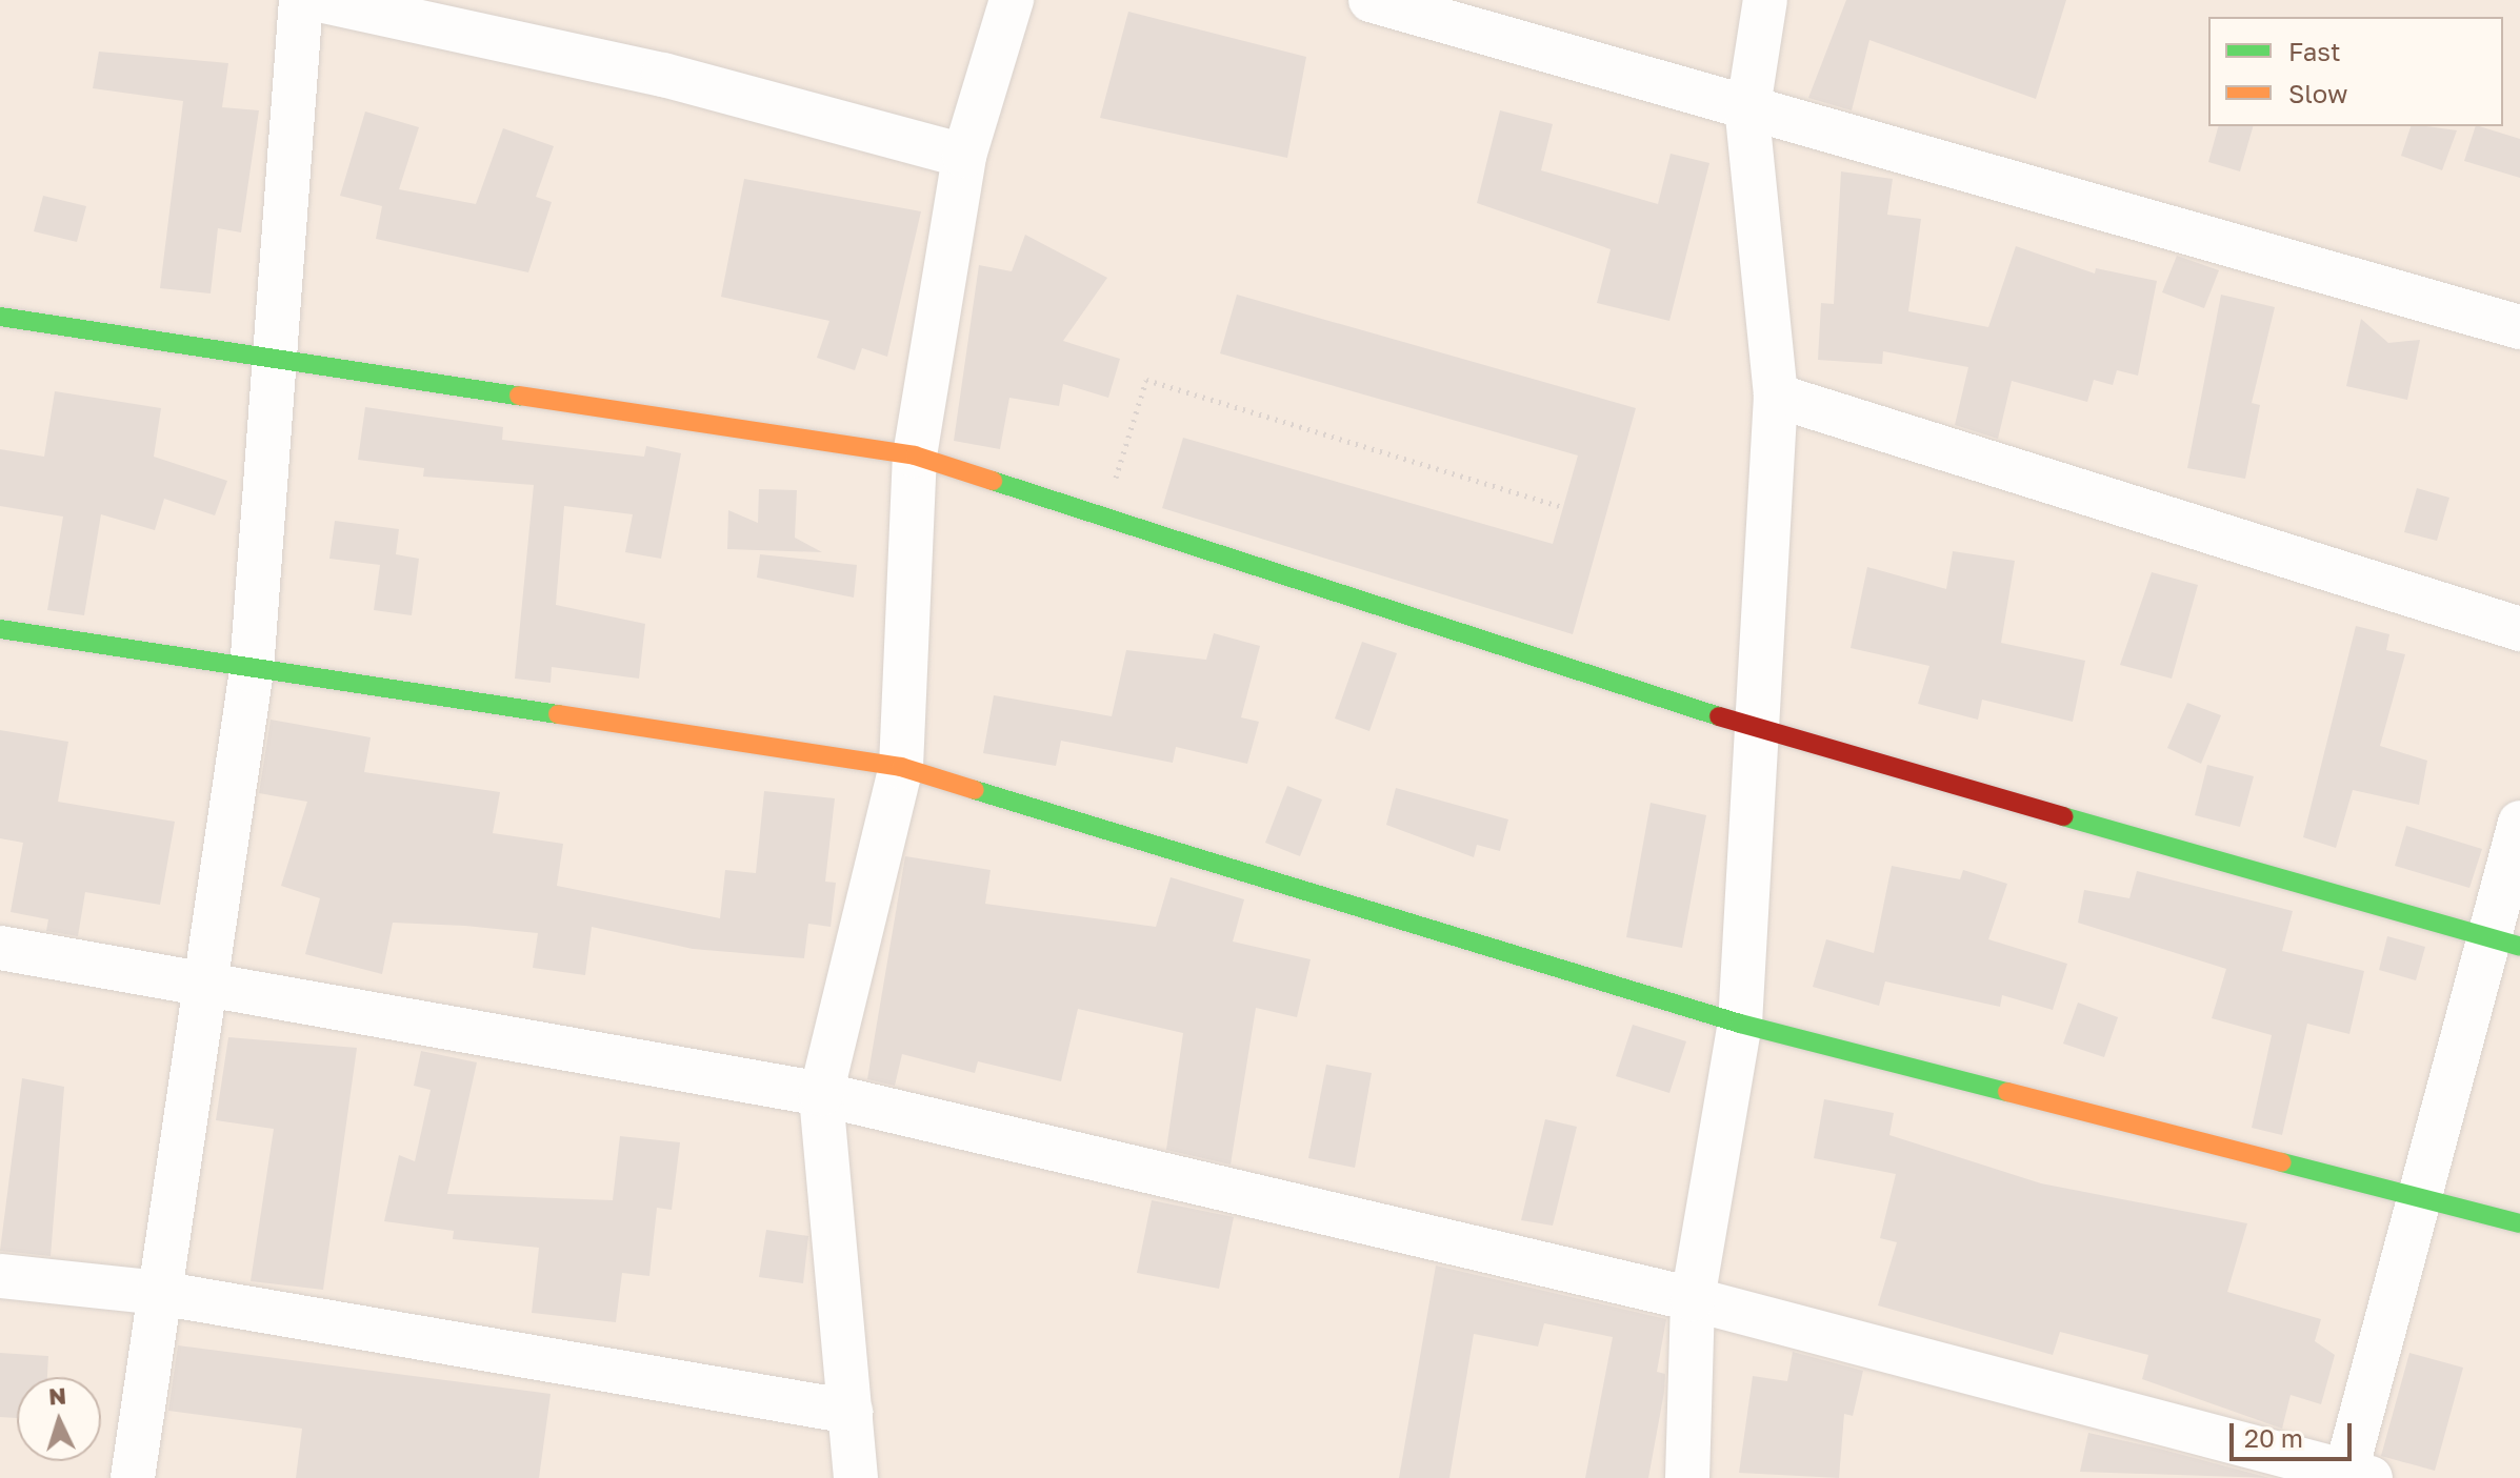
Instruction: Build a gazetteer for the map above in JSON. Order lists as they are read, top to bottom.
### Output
{
  "legend": ["Fast", "Slow"],
  "scale_bar": "20 m",
  "north": "top"
}
